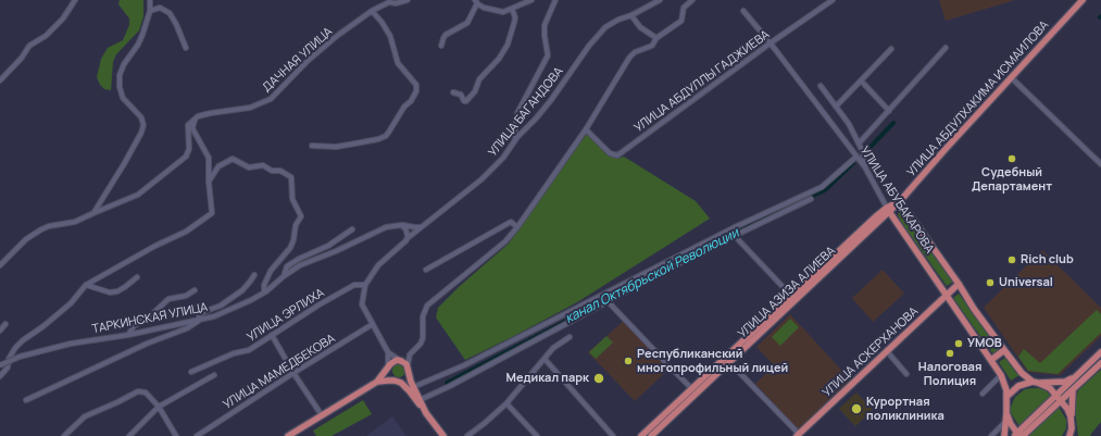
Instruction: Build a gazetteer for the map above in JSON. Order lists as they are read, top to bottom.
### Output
{
  "streets": {
    "main road": [
      "УЛИЦА АБДУЛХАКИМА ИСМАИЛОВА",
      "УЛИЦА АБУБАКАРОВА",
      "УЛИЦА АЗИЗА АЛИЕВА",
      "УЛИЦА АСКЕРХАНОВА"
    ],
    "street": [
      "ДАЧНАЯ УЛИЦА",
      "УЛИЦА АБДУЛЛЫ ГАДЖИЕВА",
      "УЛИЦА БАГАНДОВА",
      "УЛИЦА ЭРЛИХА",
      "ТАРКИНСКАЯ УЛИЦА",
      "УЛИЦА МАМЕДБЕКОВА"
    ]
  },
  "crossings": [
    ["УЛИЦА АБДУЛЛЫ ГАДЖИЕВА", "УЛИЦА АБУБАКАРОВА"],
    ["УЛИЦА АБДУЛХАКИМА ИСМАИЛОВА", "УЛИЦА АБУБАКАРОВА"],
    ["УЛИЦА АБДУЛХАКИМА ИСМАИЛОВА", "УЛИЦА АЗИЗА АЛИЕВА"],
    ["УЛИЦА БАГАНДОВА", "УЛИЦА ЭРЛИХА"],
    ["УЛИЦА БАГАНДОВА", "ТАРКИНСКАЯ УЛИЦА"],
    ["УЛИЦА АБУБАКАРОВА", "УЛИЦА АЗИЗА АЛИЕВА"],
    ["УЛИЦА АБУБАКАРОВА", "УЛИЦА АСКЕРХАНОВА"]
  ],
  "water": ["канал Октябрьской Революции"],
  "places": [
    "Судебный Департамент",
    "Rich club",
    "Universal",
    "УМОВ",
    "Налоговая Полиция",
    "Республиканский многопрофильный лицей",
    "Медикал парк",
    "Курортная поликлиника"
  ]
}
